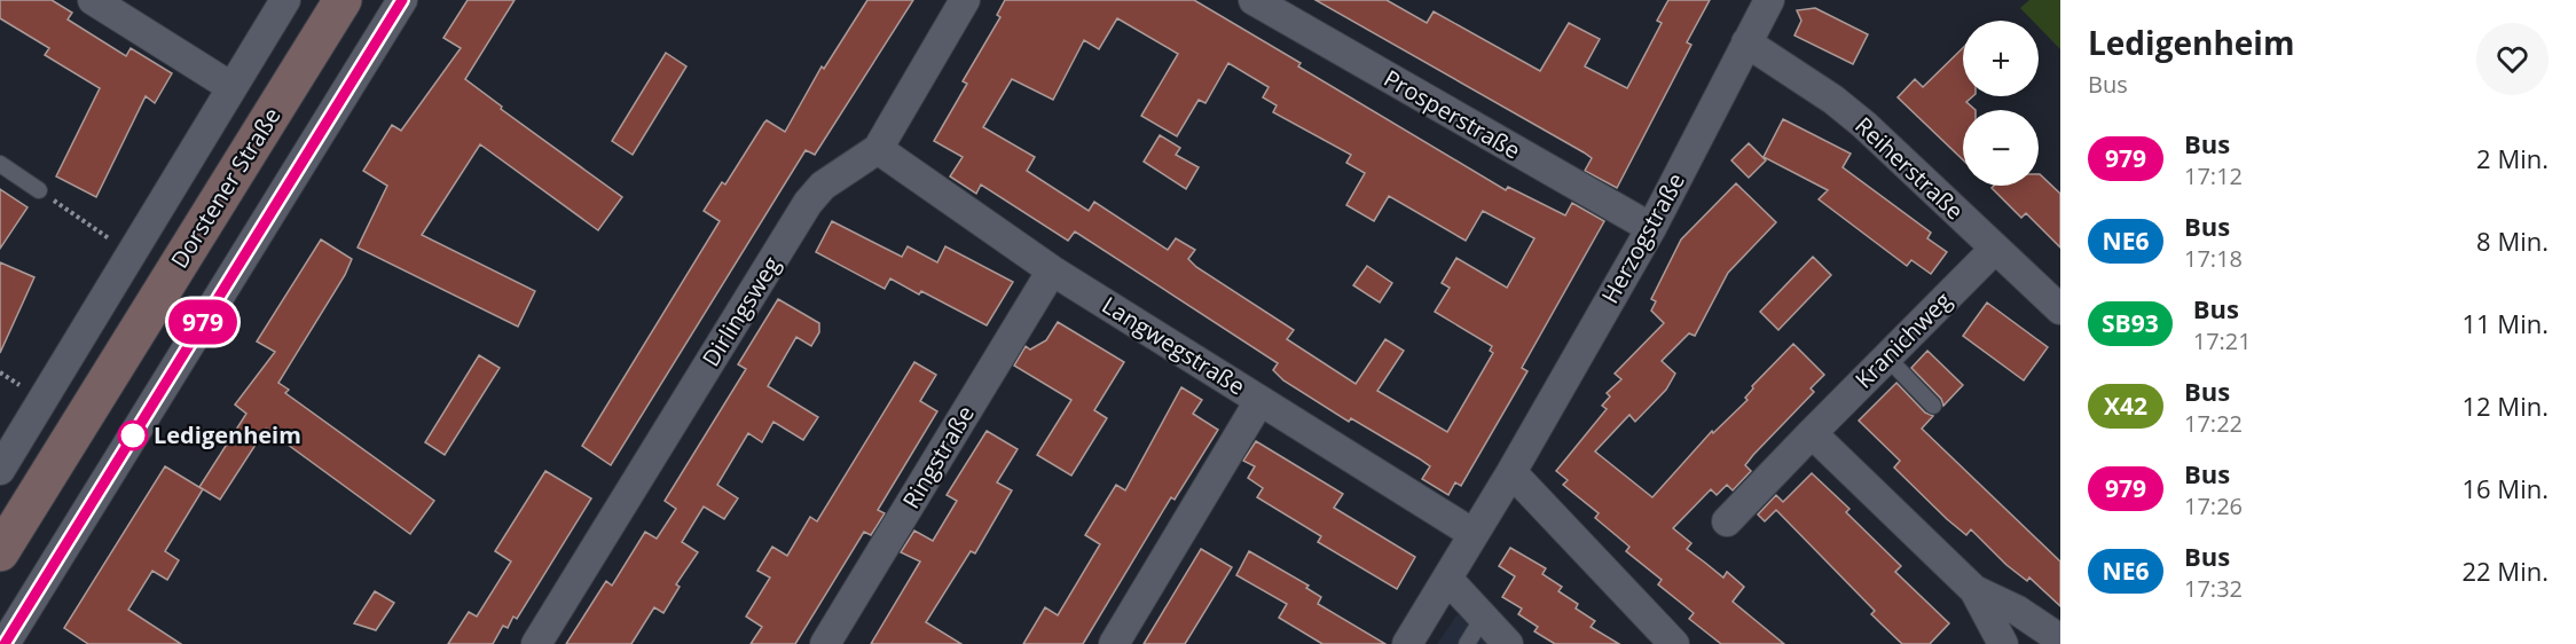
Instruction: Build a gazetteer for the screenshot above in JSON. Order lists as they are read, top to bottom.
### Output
{
  "streets": {
    "main road": ["Dorstener Straße"],
    "street": [
      "Prosperstraße",
      "Reiherstraße",
      "Herzogstraße",
      "Dirlingsweg",
      "Kranichweg",
      "Langwegstraße",
      "Ringstraße"
    ]
  },
  "crossings": [
    ["Prosperstraße", "Herzogstraße"],
    ["Reiherstraße", "Herzogstraße"],
    ["Reiherstraße", "Kranichweg"],
    ["Herzogstraße", "Langwegstraße"],
    ["Dirlingsweg", "Langwegstraße"],
    ["Langwegstraße", "Ringstraße"]
  ],
  "places": ["Ledigenheim"],
  "lines": ["bus line 979"],
  "page": {
    "on_map": "979",
    "heading": ["Ledigenheim", "Bus"],
    "map_buttons": ["+", "−"],
    "list": [
      {
        "mark": "979",
        "name": "Bus",
        "note": "17:12",
        "value": "2 Min."
      },
      {
        "mark": "NE6",
        "name": "Bus",
        "note": "17:18",
        "value": "8 Min."
      },
      {
        "mark": "SB93",
        "name": "Bus",
        "note": "17:21",
        "value": "11 Min."
      },
      {
        "mark": "X42",
        "name": "Bus",
        "note": "17:22",
        "value": "12 Min."
      },
      {
        "mark": "979",
        "name": "Bus",
        "note": "17:26",
        "value": "16 Min."
      },
      {
        "mark": "NE6",
        "name": "Bus",
        "note": "17:32",
        "value": "22 Min."
      }
    ]
  }
}
